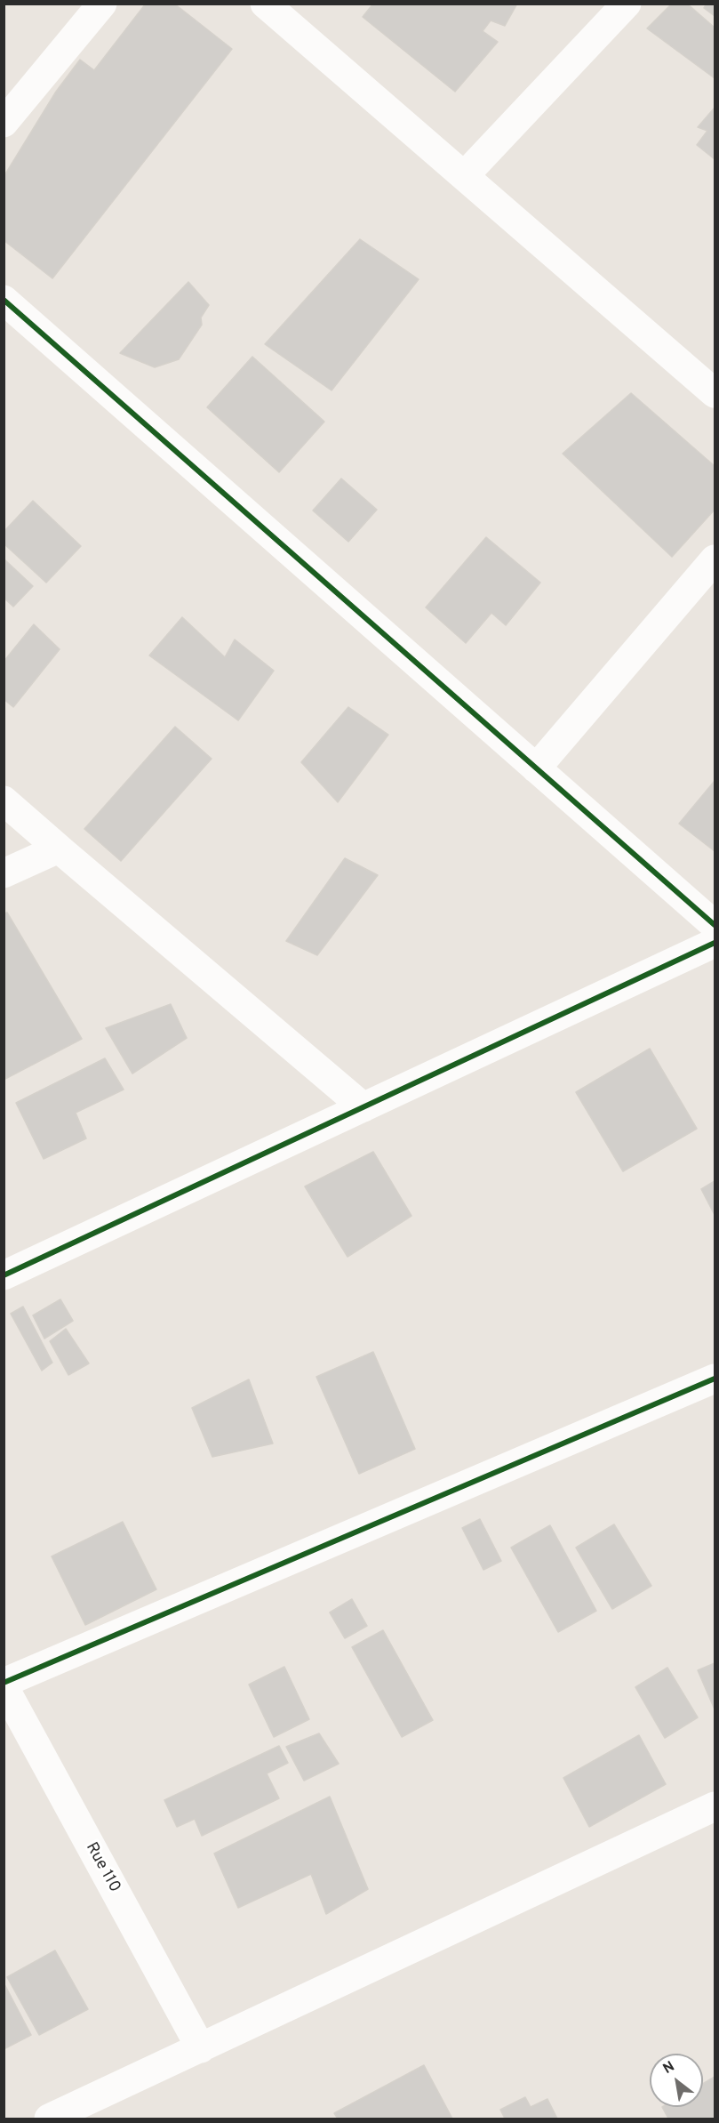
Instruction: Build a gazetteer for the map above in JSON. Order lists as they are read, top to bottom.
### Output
{
  "streets": {
    "street": ["Rue 110"]
  },
  "north": "top left"
}
